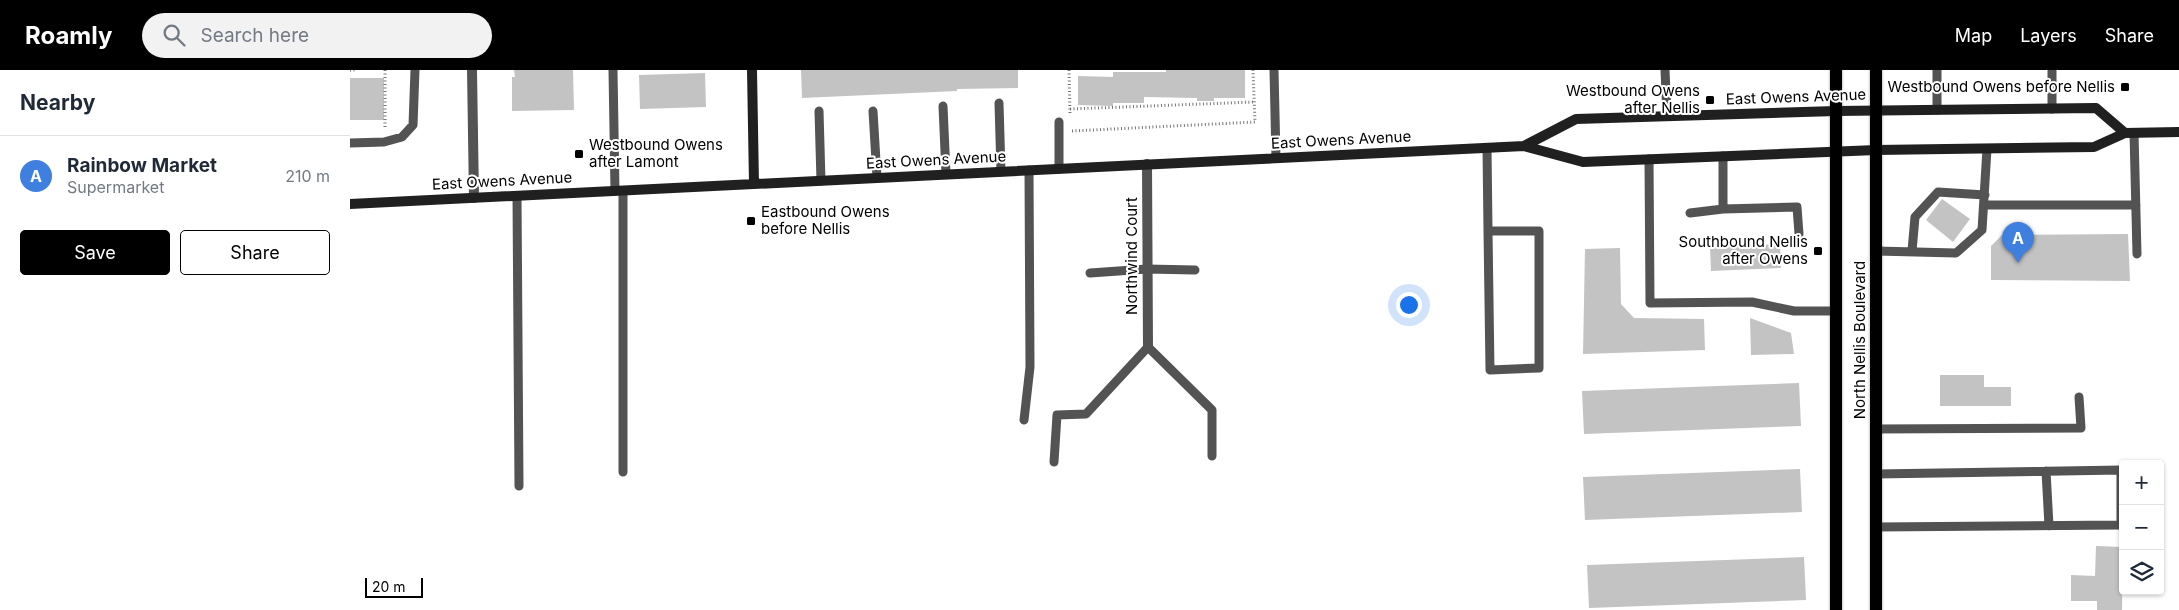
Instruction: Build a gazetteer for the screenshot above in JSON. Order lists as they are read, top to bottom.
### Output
{
  "streets": {
    "main road": ["East Owens Avenue", "North Nellis Boulevard"],
    "street": ["Northwind Court"]
  },
  "crossings": [
    ["East Owens Avenue", "Northwind Court"],
    ["East Owens Avenue", "North Nellis Boulevard"]
  ],
  "places": {
    "transit": [
      "Westbound Owens before Nellis",
      "Westbound Owens after Nellis",
      "Westbound Owens after Lamont",
      "Eastbound Owens before Nellis",
      "Southbound Nellis after Owens"
    ]
  },
  "scale_bar": "20 m",
  "page": {
    "header": "Roamly",
    "search": "Search here",
    "nav": ["Map", "Layers", "Share"],
    "heading": "Nearby",
    "list": [
      {
        "mark": "A",
        "name": "Rainbow Market",
        "note": "Supermarket",
        "value": "210 m"
      }
    ],
    "buttons": ["Save", "Share"],
    "pins": "A",
    "map_buttons": ["+", "−"],
    "scale": "20 m"
  }
}
